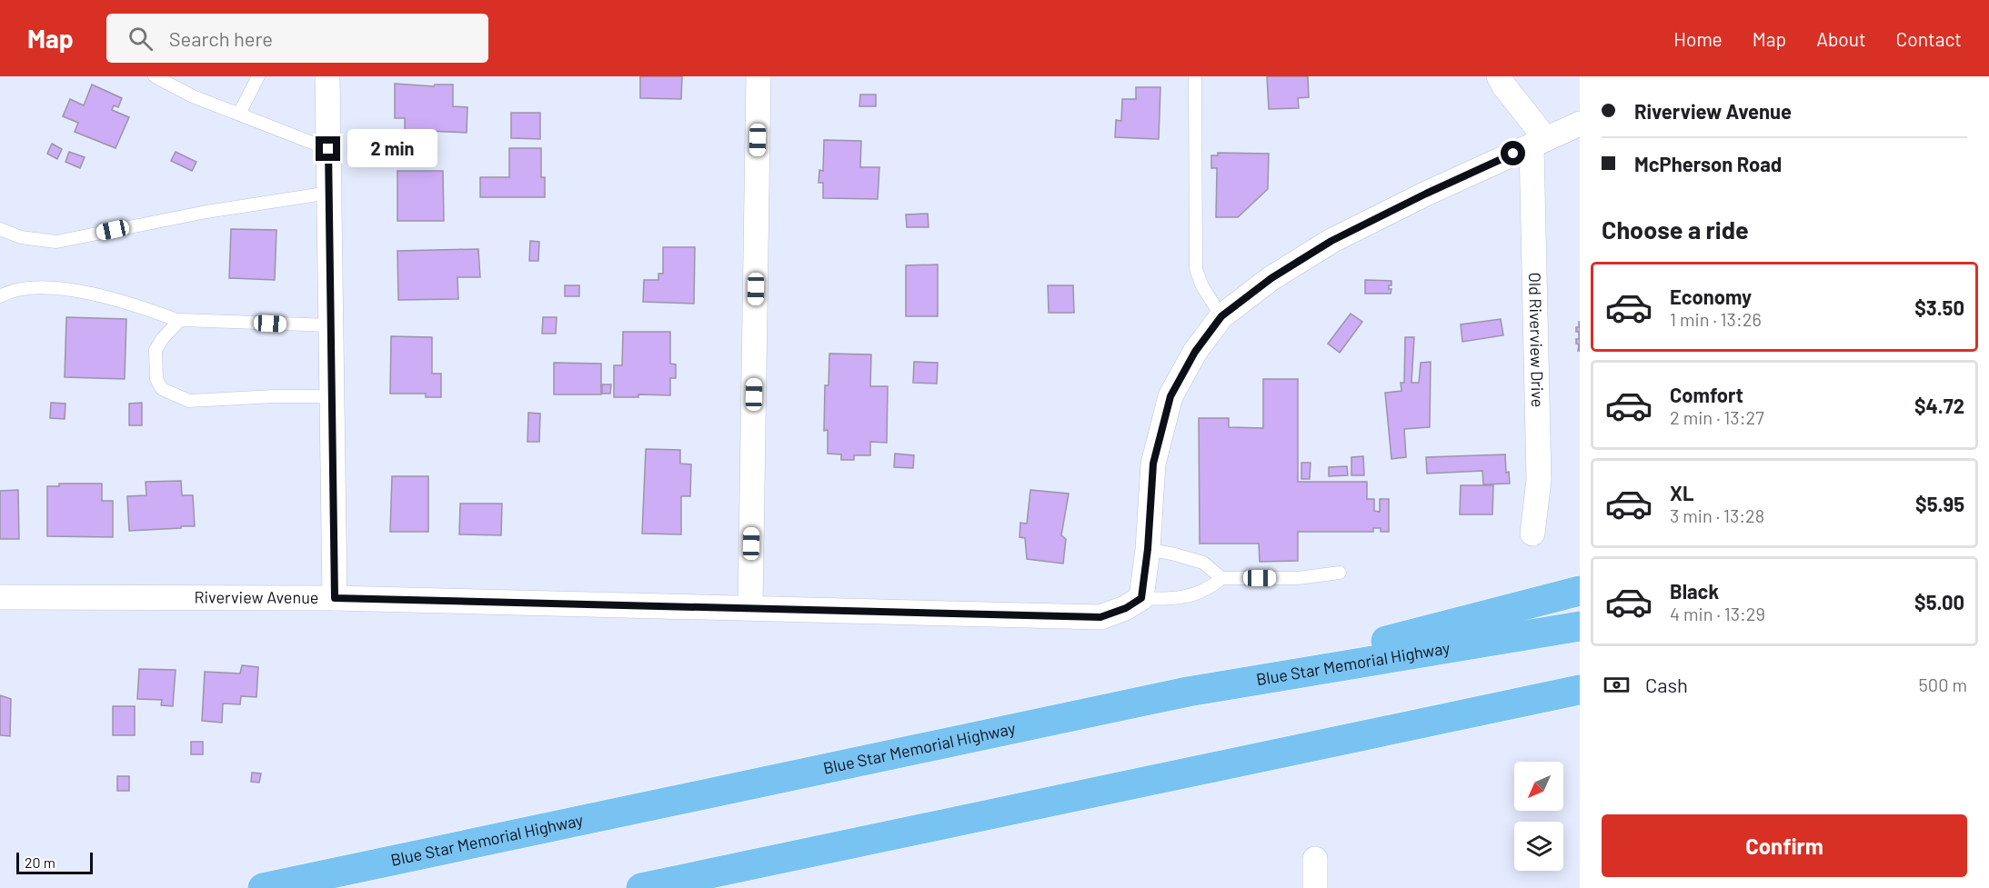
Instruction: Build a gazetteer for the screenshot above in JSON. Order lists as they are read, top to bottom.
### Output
{
  "streets": {
    "highway": ["Blue Star Memorial Highway"],
    "street": ["Old Riverview Drive", "Riverview Avenue"]
  },
  "scale_bar": "20 m",
  "north": "bottom left",
  "page": {
    "header": "Map",
    "search": "Search here",
    "nav": [
      "Home",
      "Map",
      "About",
      "Contact"
    ],
    "banner": ["Riverview Avenue", "McPherson Road"],
    "bubble": "2 min",
    "heading": "Choose a ride",
    "list": [
      {
        "name": "Economy",
        "note": "1 min · 13:26",
        "value": "$3.50"
      },
      {
        "name": "Comfort",
        "note": "2 min · 13:27",
        "value": "$4.72"
      },
      {
        "name": "XL",
        "note": "3 min · 13:28",
        "value": "$5.95"
      },
      {
        "name": "Black",
        "note": "4 min · 13:29",
        "value": "$5.00"
      }
    ],
    "pay": ["Cash", "500 m"],
    "buttons": "Confirm",
    "scale": "20 m"
  }
}
